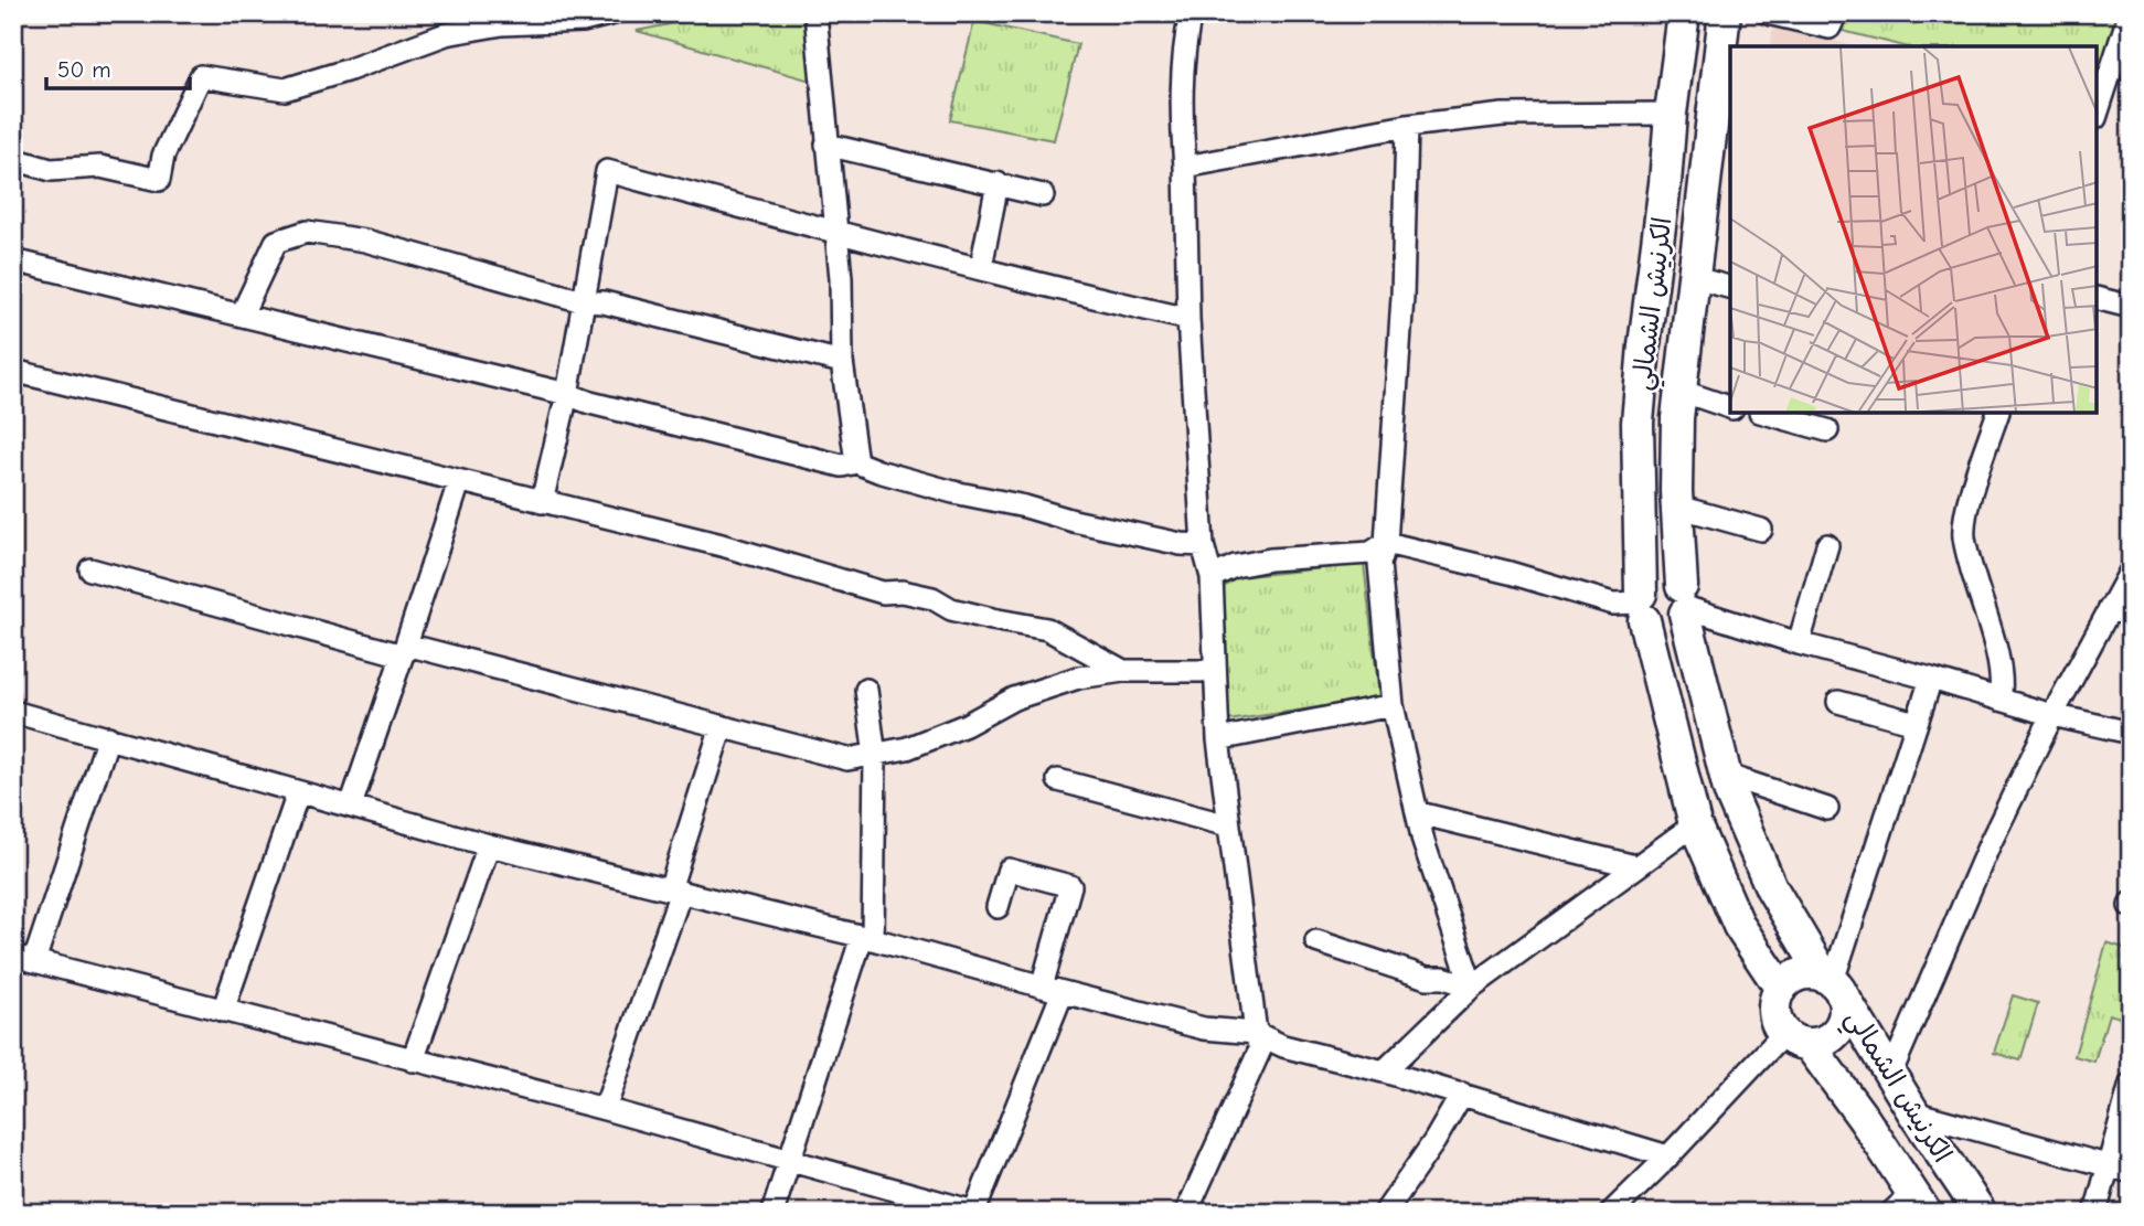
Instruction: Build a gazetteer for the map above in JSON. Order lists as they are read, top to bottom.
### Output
{
  "streets": {
    "main road": ["الكرنيش الشمالي"]
  },
  "scale_bar": "50 m"
}
